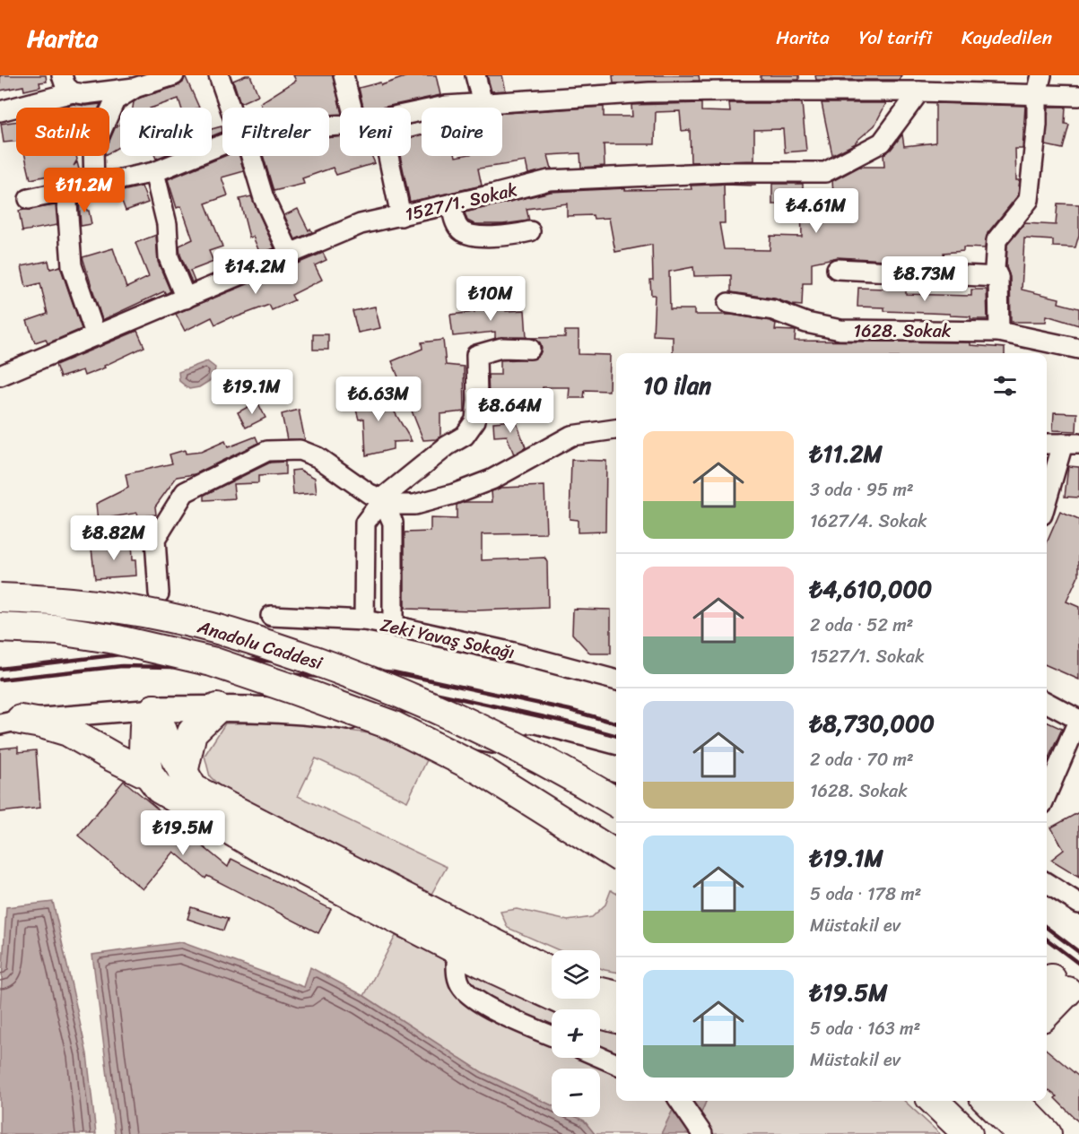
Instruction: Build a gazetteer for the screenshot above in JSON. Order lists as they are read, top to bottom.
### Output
{
  "streets": {
    "highway": ["Anadolu Caddesi"],
    "street": ["1527/1. Sokak", "1628. Sokak", "Zeki Yavaş Sokağı"]
  },
  "page": {
    "header": "Harita",
    "nav": ["Harita", "Yol tarifi", "Kaydedilen"],
    "chip": [
      "Satılık",
      "Kiralık",
      "Filtreler",
      "Yeni",
      "Daire"
    ],
    "price": [
      "₺11.2M",
      "₺4.61M",
      "₺14.2M",
      "₺8.73M",
      "₺10M",
      "₺19.1M",
      "₺6.63M",
      "₺8.64M",
      "₺8.82M",
      "₺19.5M"
    ],
    "heading": "10 ilan",
    "list": [
      {
        "name": "₺11.2M",
        "note": "3 oda · 95 m² · 1627/4. Sokak"
      },
      {
        "name": "₺4,610,000",
        "note": "2 oda · 52 m² · 1527/1. Sokak"
      },
      {
        "name": "₺8,730,000",
        "note": "2 oda · 70 m² · 1628. Sokak"
      },
      {
        "name": "₺19.1M",
        "note": "5 oda · 178 m² · Müstakil ev"
      },
      {
        "name": "₺19.5M",
        "note": "5 oda · 163 m² · Müstakil ev"
      }
    ],
    "map_buttons": ["+", "−"]
  }
}
